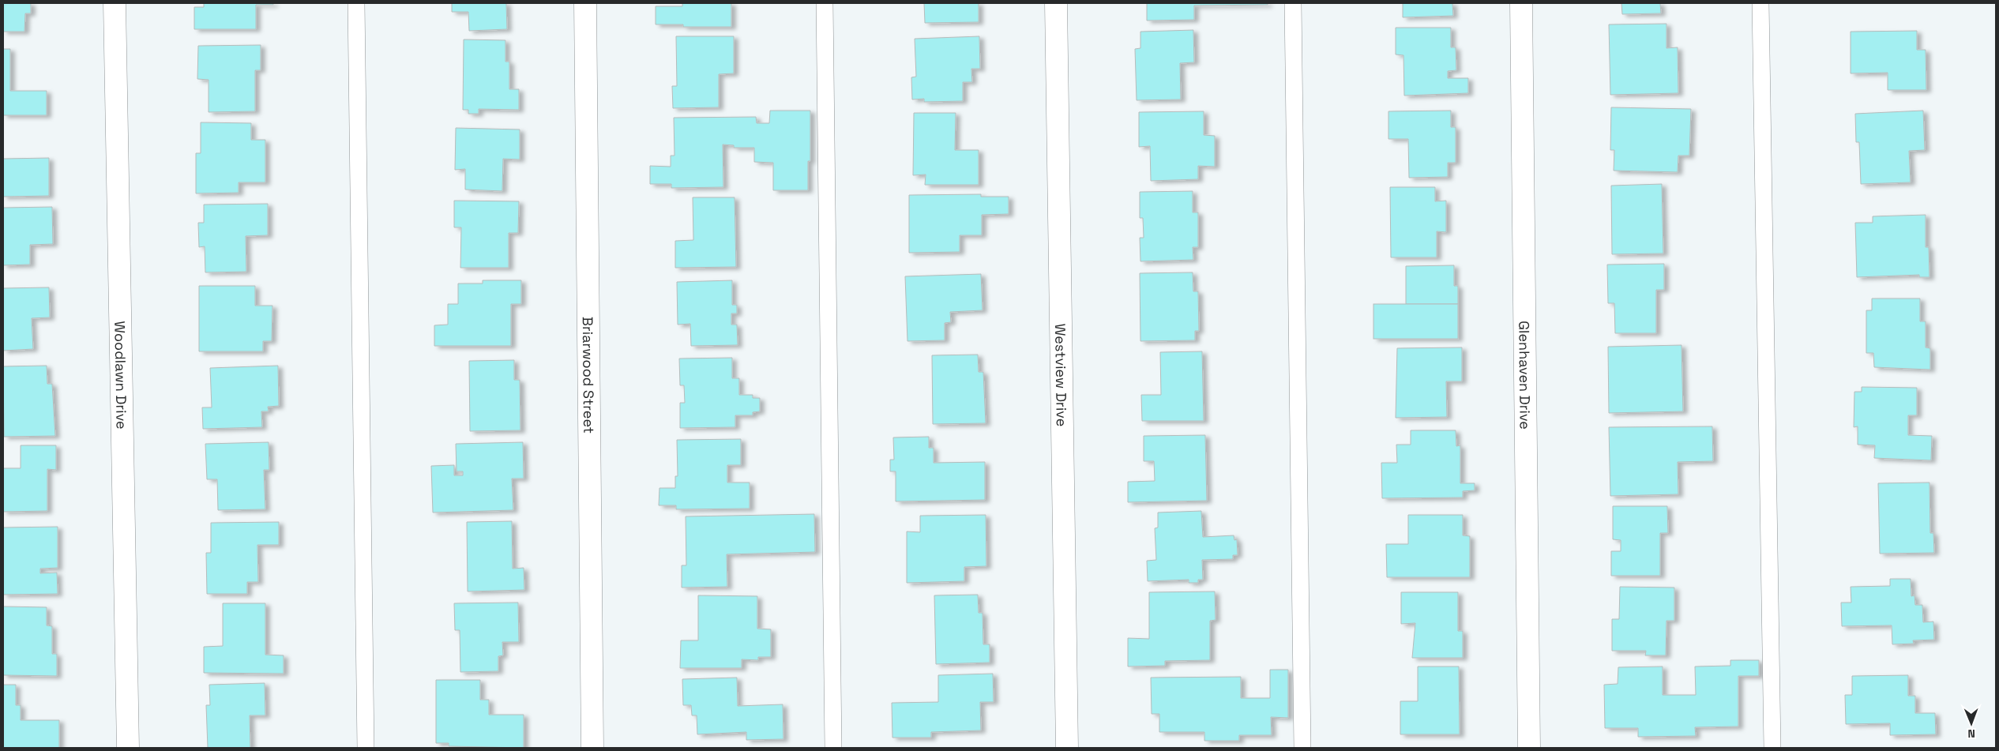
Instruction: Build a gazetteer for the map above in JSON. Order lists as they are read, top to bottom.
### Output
{
  "streets": {
    "street": [
      "Glenhaven Drive",
      "Woodlawn Drive",
      "Briarwood Street",
      "Westview Drive"
    ]
  },
  "north": "bottom"
}
